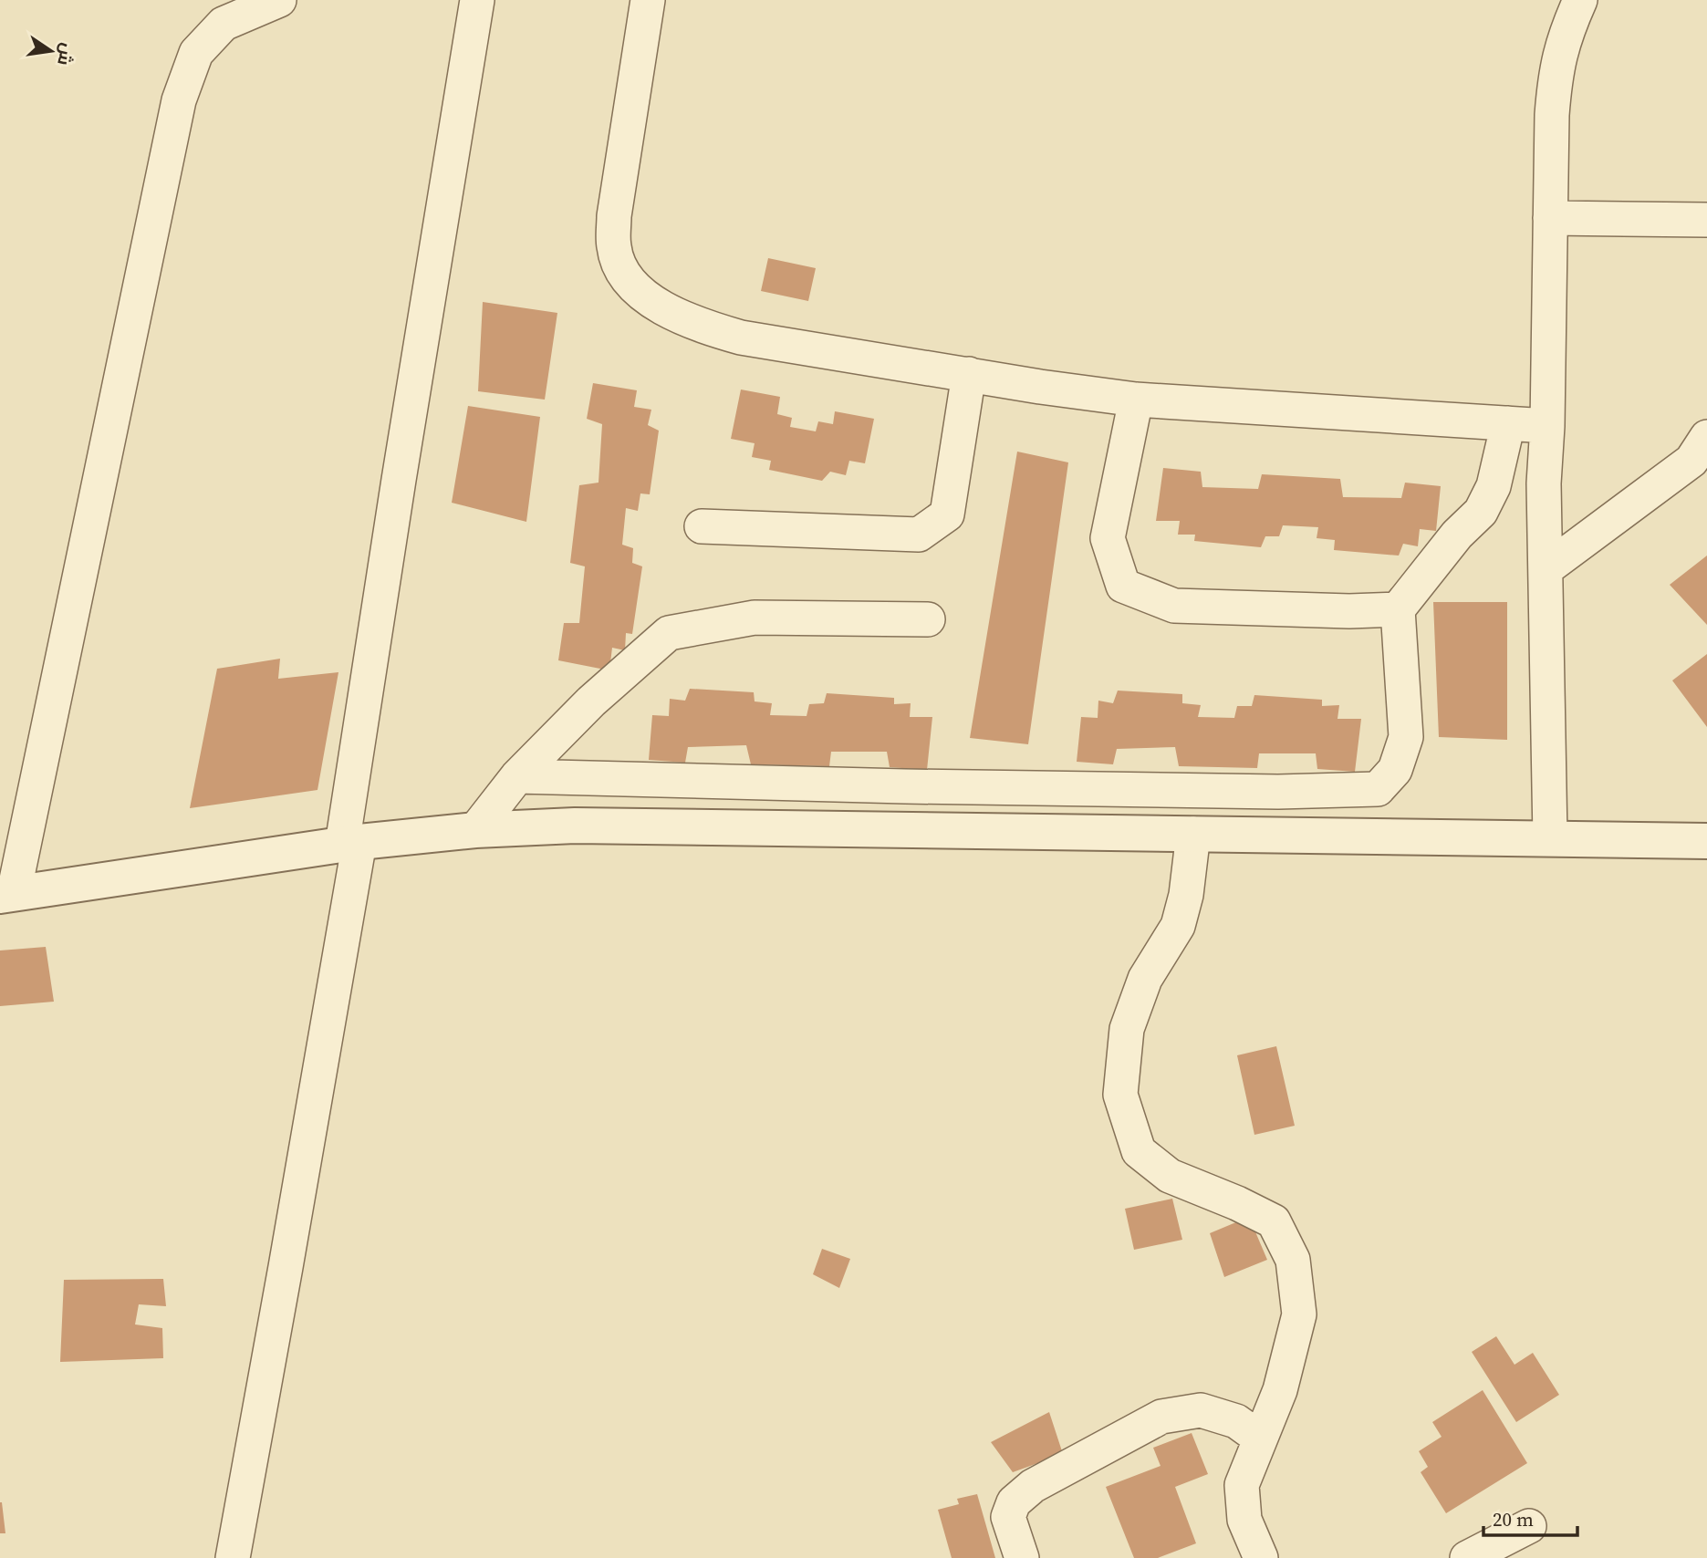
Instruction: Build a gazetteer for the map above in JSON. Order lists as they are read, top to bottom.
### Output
{
  "scale_bar": "20 m",
  "north": "right"
}
